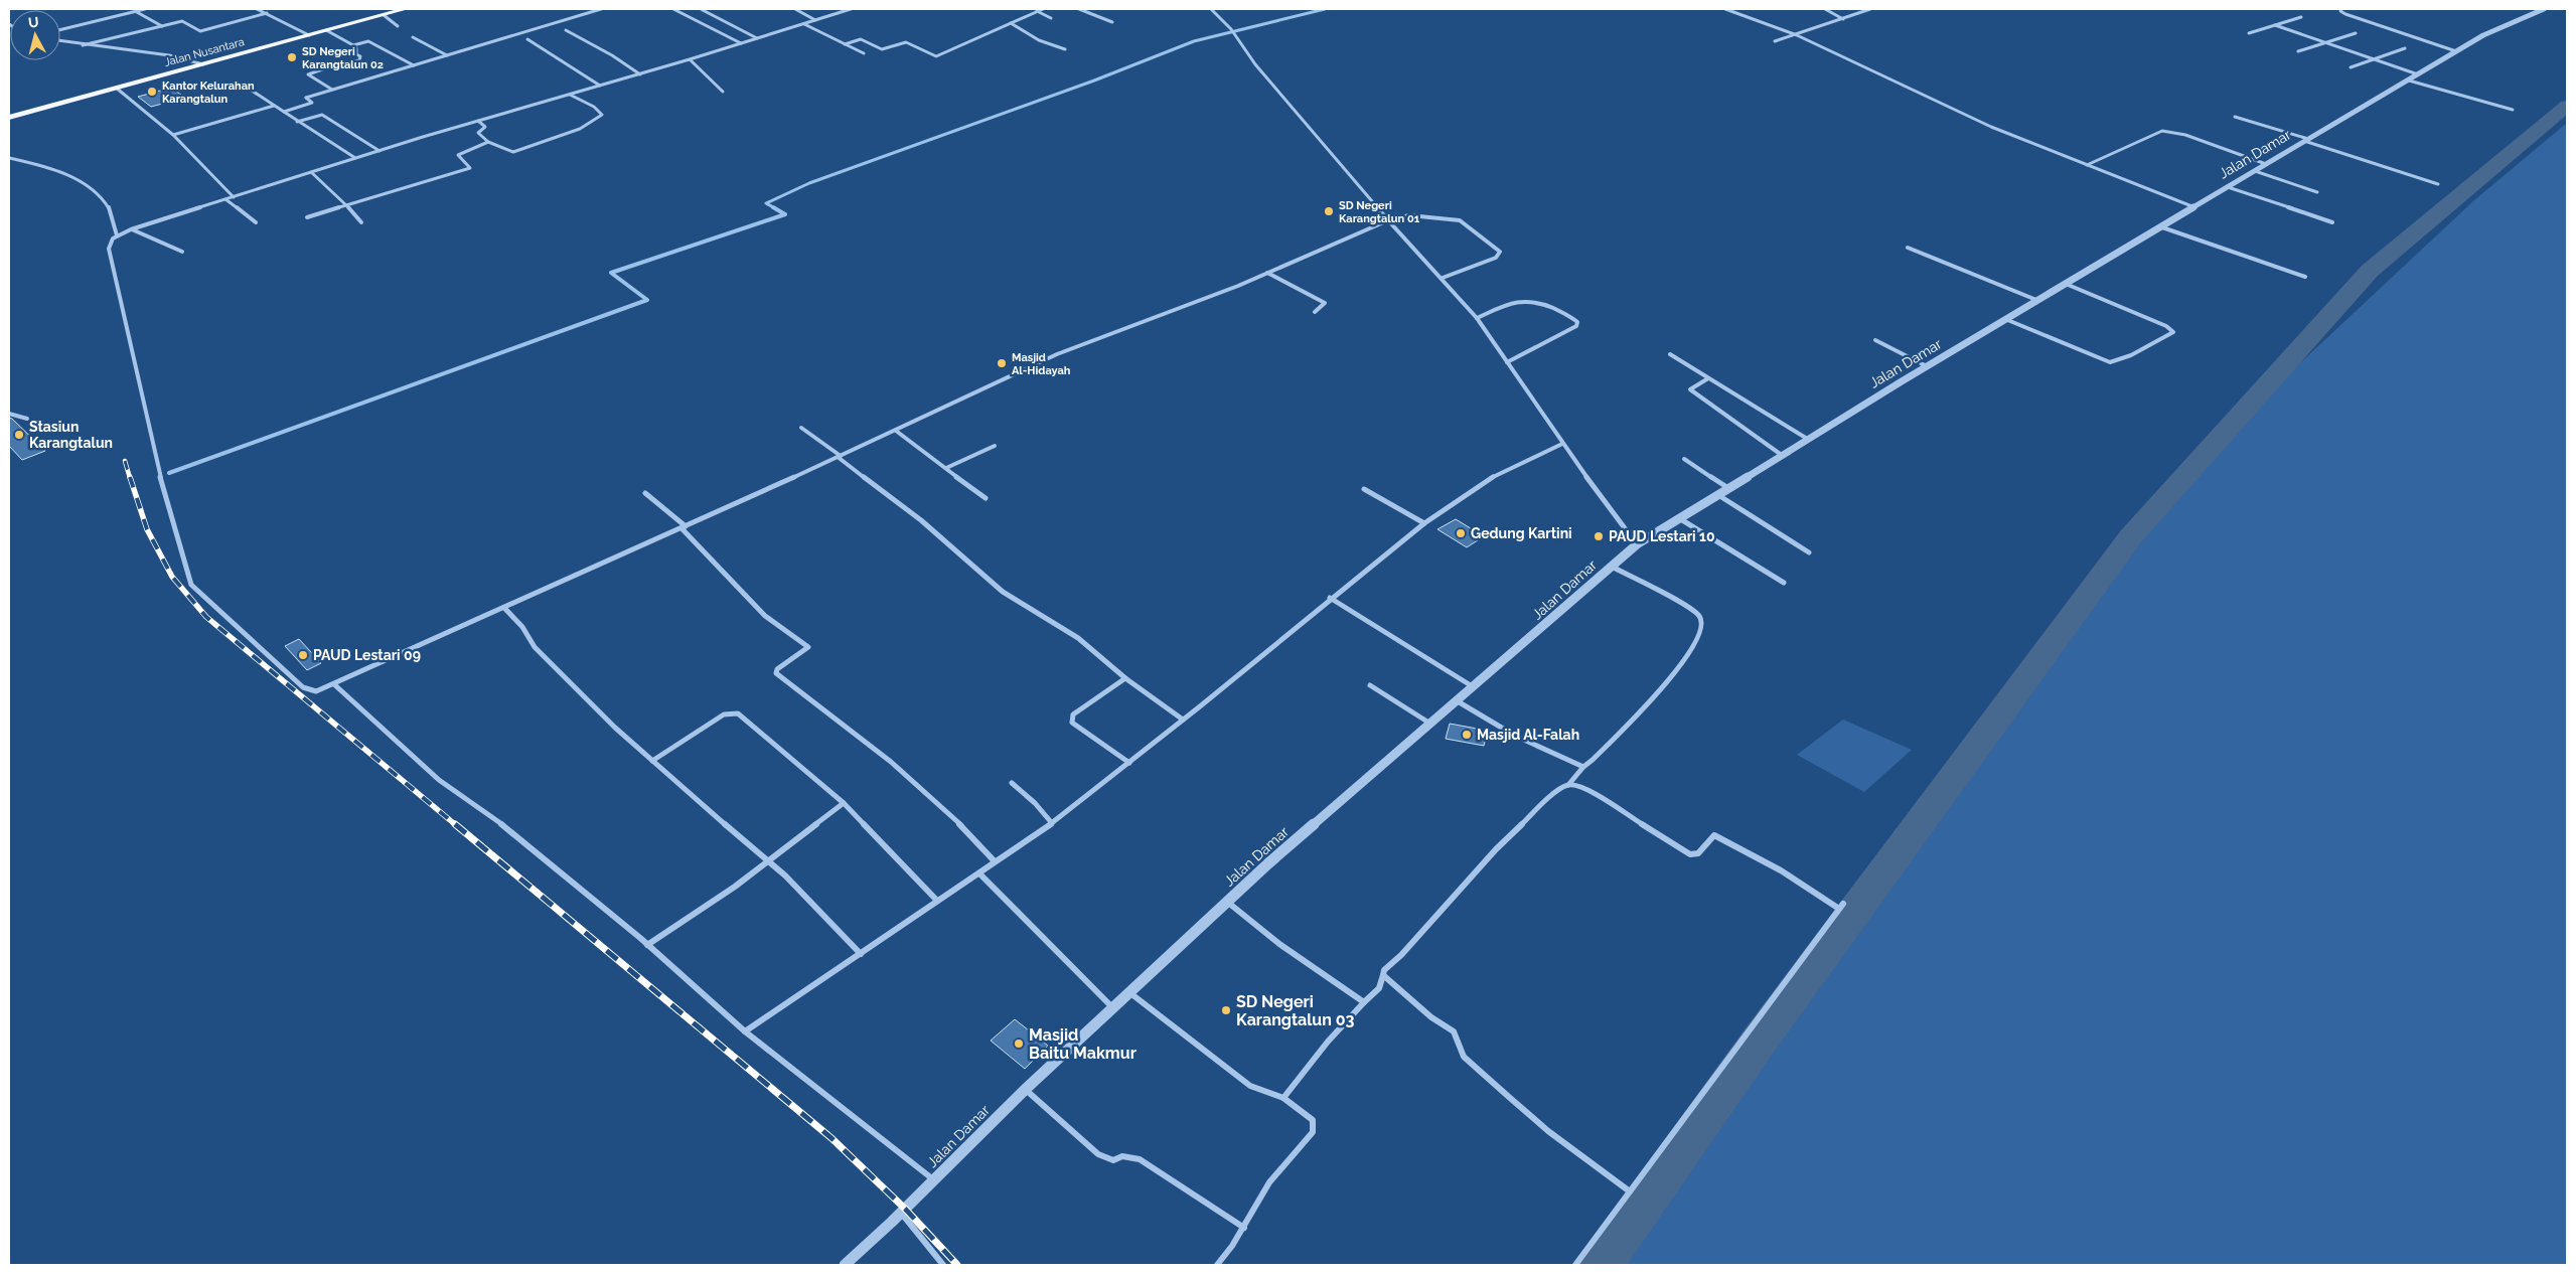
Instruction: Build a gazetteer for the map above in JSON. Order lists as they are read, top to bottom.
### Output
{
  "streets": {
    "highway": ["Jalan Nusantara"],
    "street": ["Jalan Damar"]
  },
  "places": [
    "SD Negeri Karangtalun 02",
    "Kantor Kelurahan Karangtalun",
    "SD Negeri Karangtalun 01",
    "Masjid Al-Hidayah",
    "Stasiun Karangtalun",
    "Gedung Kartini",
    "PAUD Lestari 10",
    "PAUD Lestari 09",
    "Masjid Al-Falah",
    "SD Negeri Karangtalun 03",
    "Masjid Baitu Makmur"
  ],
  "north": "top"
}
